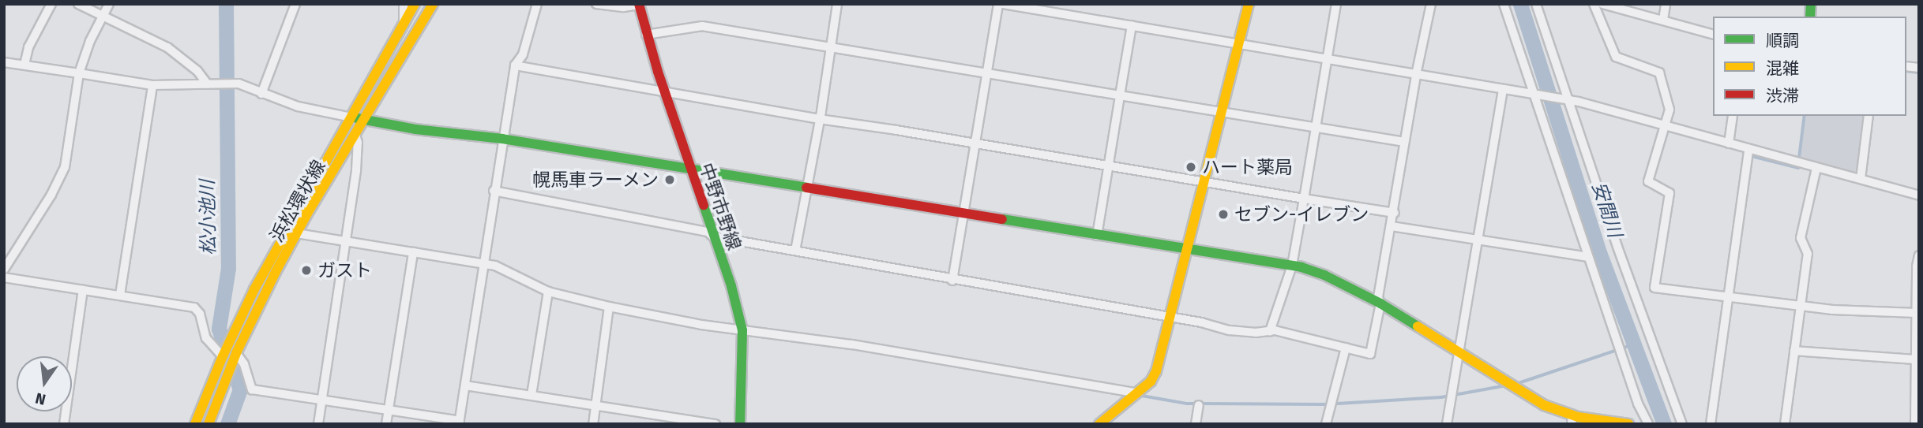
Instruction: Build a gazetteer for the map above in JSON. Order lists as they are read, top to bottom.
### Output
{
  "streets": {
    "street": ["浜松環状線", "中野市野線"]
  },
  "water": ["安間川", "松小池川"],
  "places": [
    "ハート薬局",
    "幌馬車ラーメン",
    "セブン-イレブン",
    "ガスト"
  ],
  "legend": ["順調", "混雑", "渋滞"],
  "north": "bottom"
}
